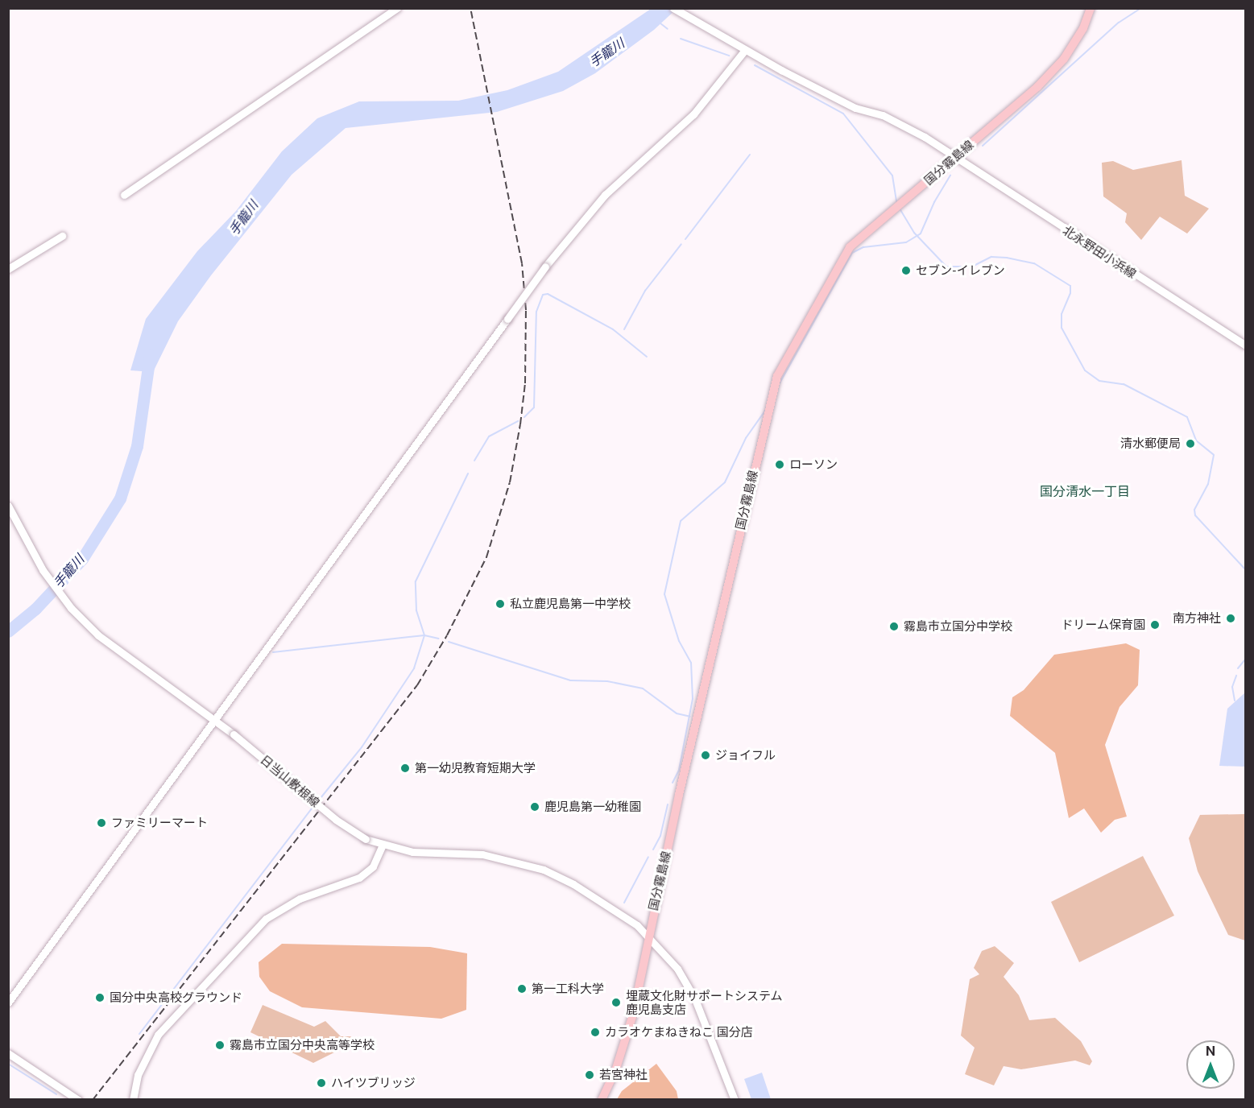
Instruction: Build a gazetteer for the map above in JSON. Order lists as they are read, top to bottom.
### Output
{
  "streets": {
    "main road": ["国分霧島線"],
    "street": ["北永野田小浜線", "日当山敷根線"]
  },
  "crossings": [
    ["国分霧島線", "北永野田小浜線"],
    ["国分霧島線", "日当山敷根線"]
  ],
  "districts": ["国分清水一丁目"],
  "water": ["手籠川"],
  "places": [
    "セブン-イレブン",
    "清水郵便局",
    "ローソン",
    "私立鹿児島第一中学校",
    "南方神社",
    "ドリーム保育園",
    "霧島市立国分中学校",
    "ジョイフル",
    "第一幼児教育短期大学",
    "鹿児島第一幼稚園",
    "ファミリーマート",
    "第一工科大学",
    "国分中央高校グラウンド",
    "埋蔵文化財サポートシステム 鹿児島支店",
    "カラオケまねきねこ 国分店",
    "霧島市立国分中央高等学校",
    "若宮神社",
    "ハイツブリッジ"
  ],
  "north": "top"
}
